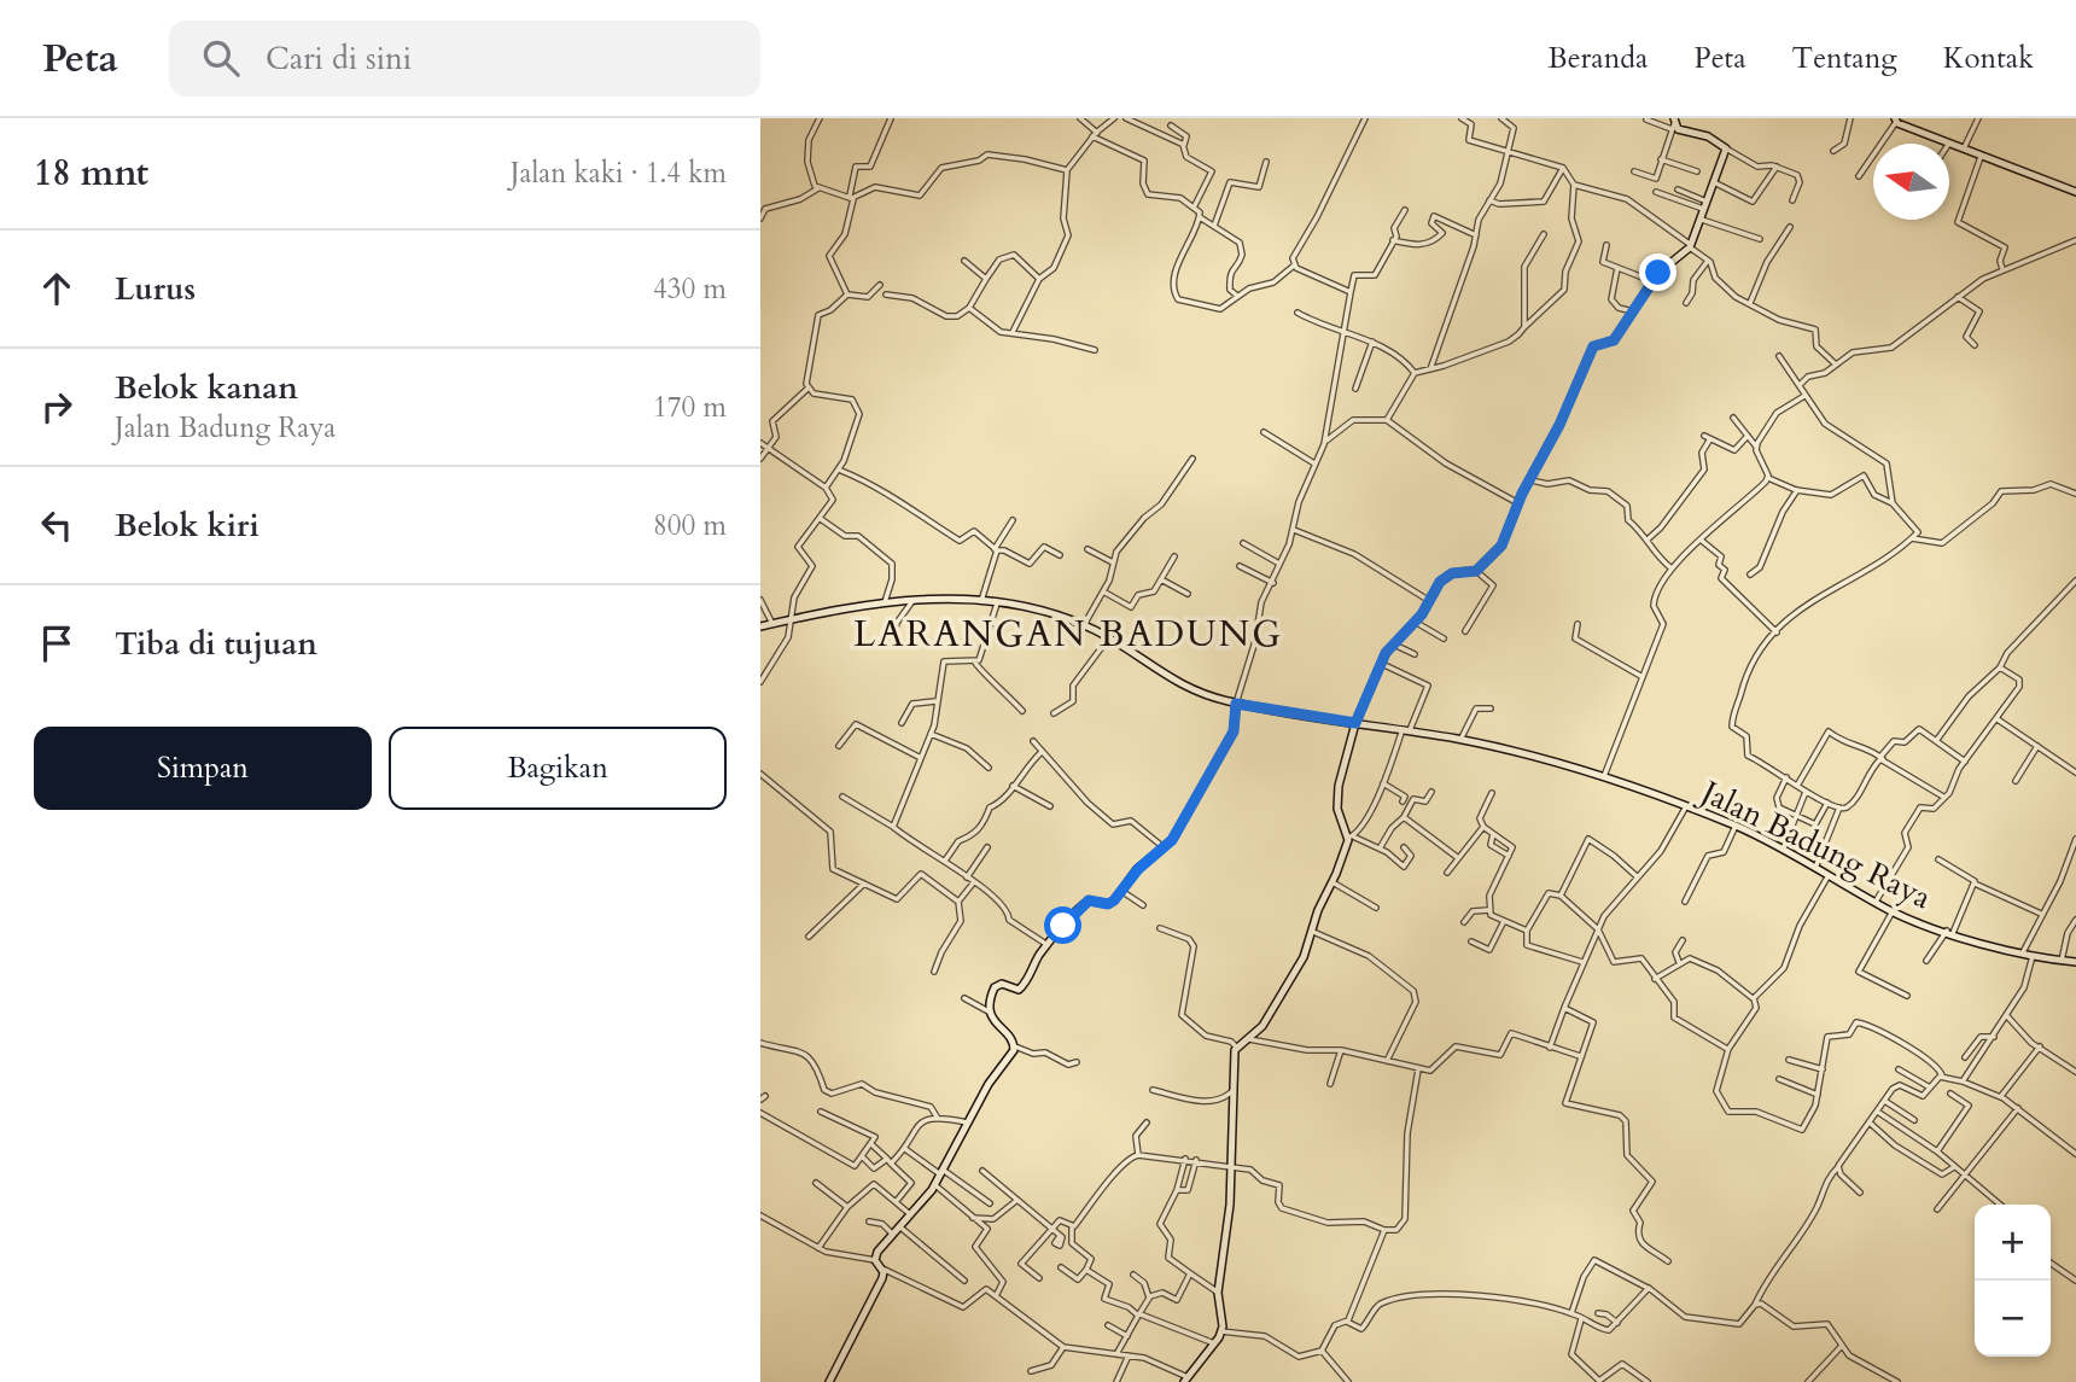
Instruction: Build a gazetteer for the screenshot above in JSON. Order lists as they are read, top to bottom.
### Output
{
  "streets": {
    "street": ["Jalan Badung Raya"]
  },
  "districts": ["LARANGAN BADUNG"],
  "north": "left",
  "page": {
    "header": "Peta",
    "search": "Cari di sini",
    "nav": [
      "Beranda",
      "Peta",
      "Tentang",
      "Kontak"
    ],
    "heading": ["18 mnt", "Jalan kaki · 1.4 km"],
    "list": [
      ["Lurus", "430 m"],
      ["Belok kanan", "Jalan Badung Raya", "170 m"],
      ["Belok kiri", "800 m"],
      "Tiba di tujuan"
    ],
    "buttons": ["Simpan", "Bagikan"],
    "map_buttons": ["+", "−"]
  }
}
